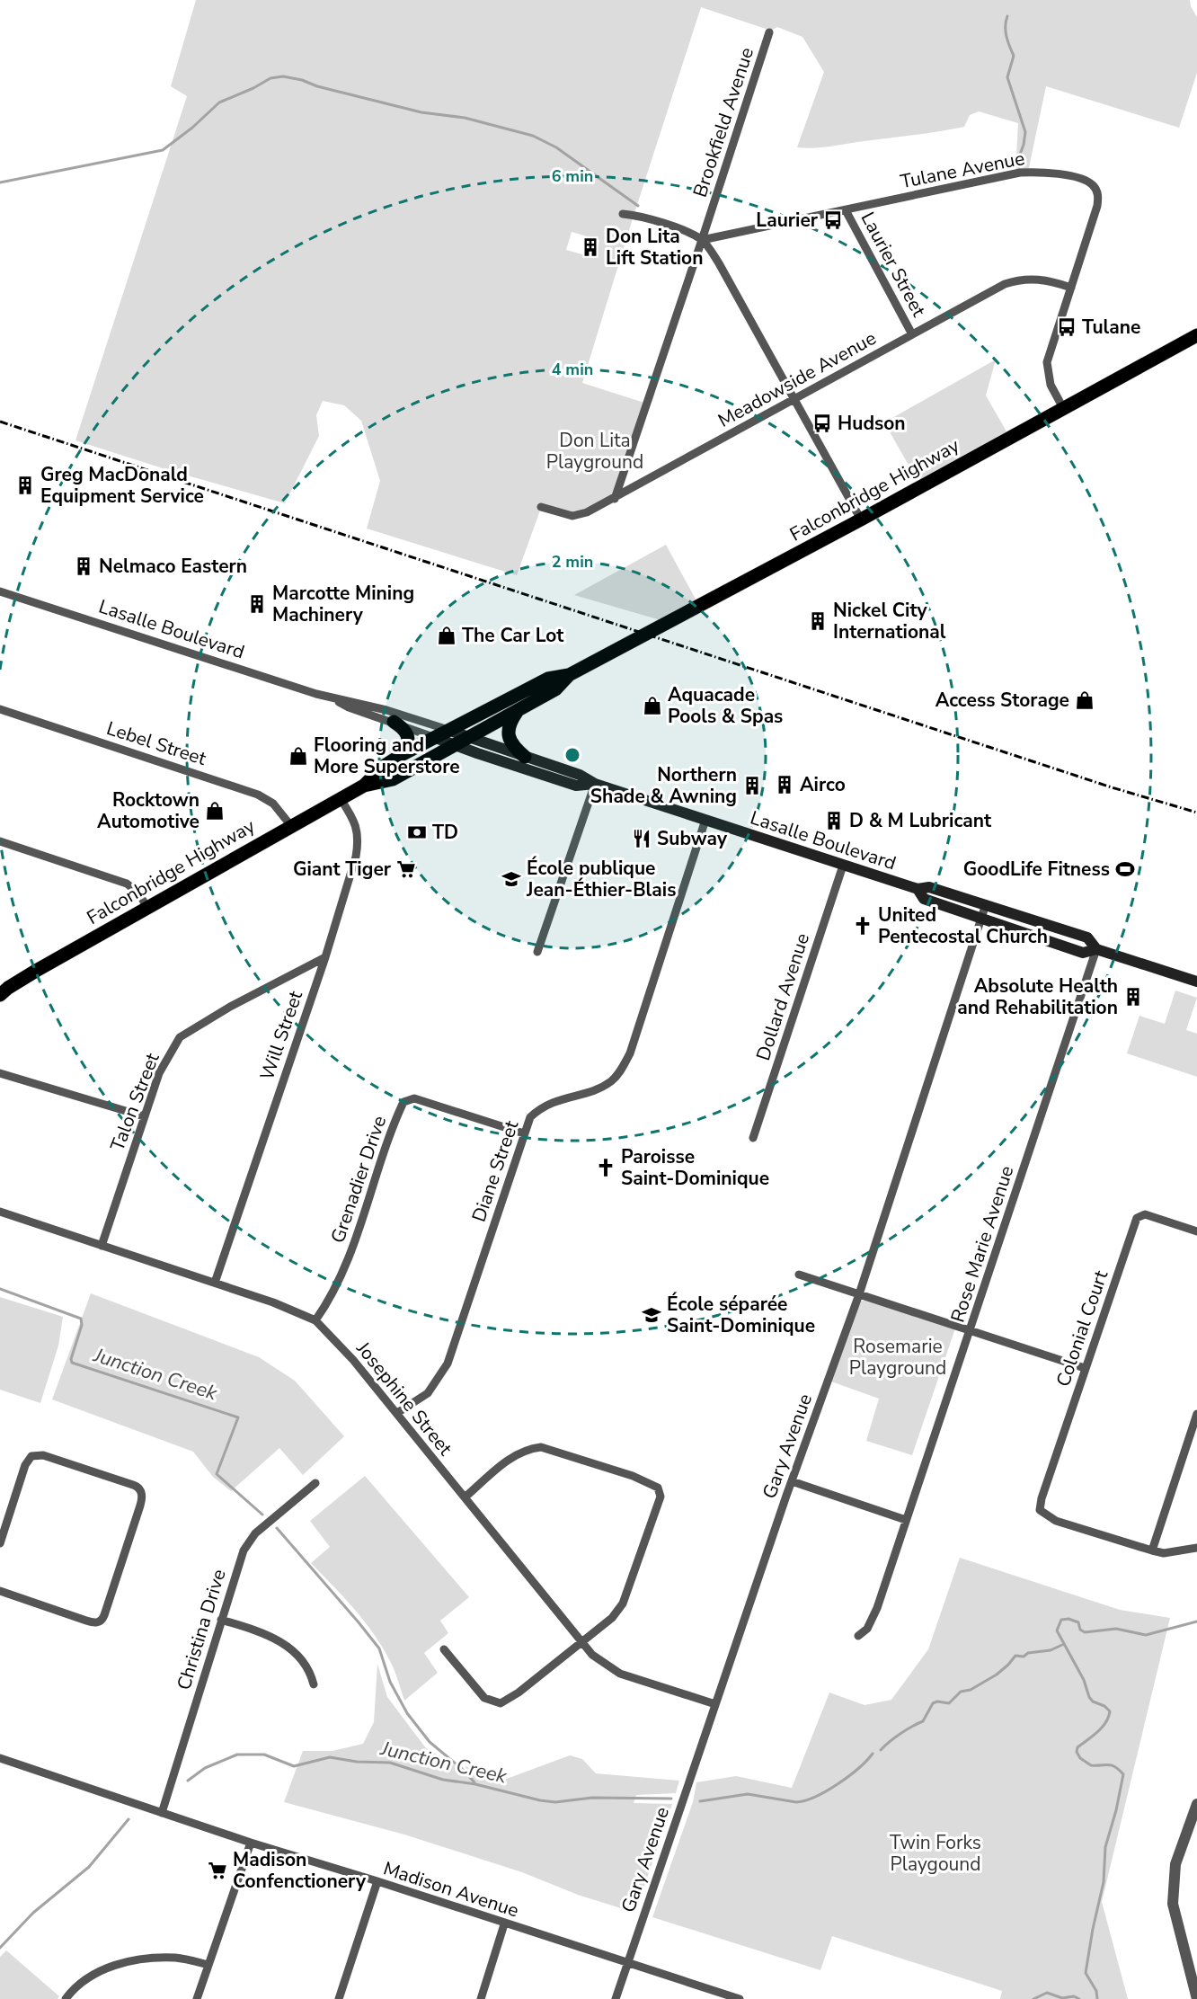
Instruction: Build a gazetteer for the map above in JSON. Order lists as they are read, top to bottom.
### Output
{
  "streets": {
    "main road": ["Falconbridge Highway", "Lasalle Boulevard"],
    "street": [
      "Brookfield Avenue",
      "Tulane Avenue",
      "Laurier Street",
      "Meadowside Avenue",
      "Lebel Street",
      "Dollard Avenue",
      "Will Street",
      "Talon Street",
      "Diane Street",
      "Grenadier Drive",
      "Rose Marie Avenue",
      "Colonial Court",
      "Josephine Street",
      "Gary Avenue",
      "Christina Drive",
      "Madison Avenue"
    ]
  },
  "crossings": [
    ["Brookfield Avenue", "Tulane Avenue"],
    ["Brookfield Avenue", "Meadowside Avenue"],
    ["Tulane Avenue", "Laurier Street"],
    ["Tulane Avenue", "Meadowside Avenue"],
    ["Tulane Avenue", "Falconbridge Highway"],
    ["Laurier Street", "Meadowside Avenue"],
    ["Falconbridge Highway", "Lasalle Boulevard"],
    ["Falconbridge Highway", "Lebel Street"],
    ["Falconbridge Highway", "Will Street"],
    ["Lasalle Boulevard", "Dollard Avenue"],
    ["Lasalle Boulevard", "Diane Street"],
    ["Lasalle Boulevard", "Rose Marie Avenue"],
    ["Lasalle Boulevard", "Gary Avenue"],
    ["Will Street", "Talon Street"],
    ["Will Street", "Josephine Street"],
    ["Talon Street", "Josephine Street"],
    ["Diane Street", "Grenadier Drive"],
    ["Diane Street", "Josephine Street"],
    ["Grenadier Drive", "Josephine Street"],
    ["Josephine Street", "Gary Avenue"],
    ["Gary Avenue", "Madison Avenue"],
    ["Christina Drive", "Madison Avenue"]
  ],
  "water": ["Junction Creek"],
  "parks": ["Don Lita Playground", "Rosemarie Playground", "Twin Forks Playgound"],
  "places": {
    "bus stop": ["Laurier", "Tulane", "Hudson"],
    "building": [
      "Don Lita Lift Station",
      "Greg MacDonald Equipment Service",
      "Nelmaco Eastern",
      "Marcotte Mining Machinery",
      "Nickel City International",
      "Airco",
      "Northern Shade & Awning",
      "D & M Lubricant",
      "Absolute Health and Rehabilitation"
    ],
    "shop": [
      "The Car Lot",
      "Access Storage",
      "Aquacade Pools & Spas",
      "Flooring and More Superstore",
      "Rocktown Automotive"
    ],
    "bank": ["TD"],
    "restaurant": ["Subway"],
    "supermarket": ["Giant Tiger", "Madison Confenctionery"],
    "sports": ["GoodLife Fitness"],
    "school or university": ["École publique Jean-Éthier-Blais", "École séparée Saint-Dominique"],
    "church": ["United Pentecostal Church", "Paroisse Saint-Dominique"]
  },
  "rings": ["6 min", "4 min", "2 min"]
}
